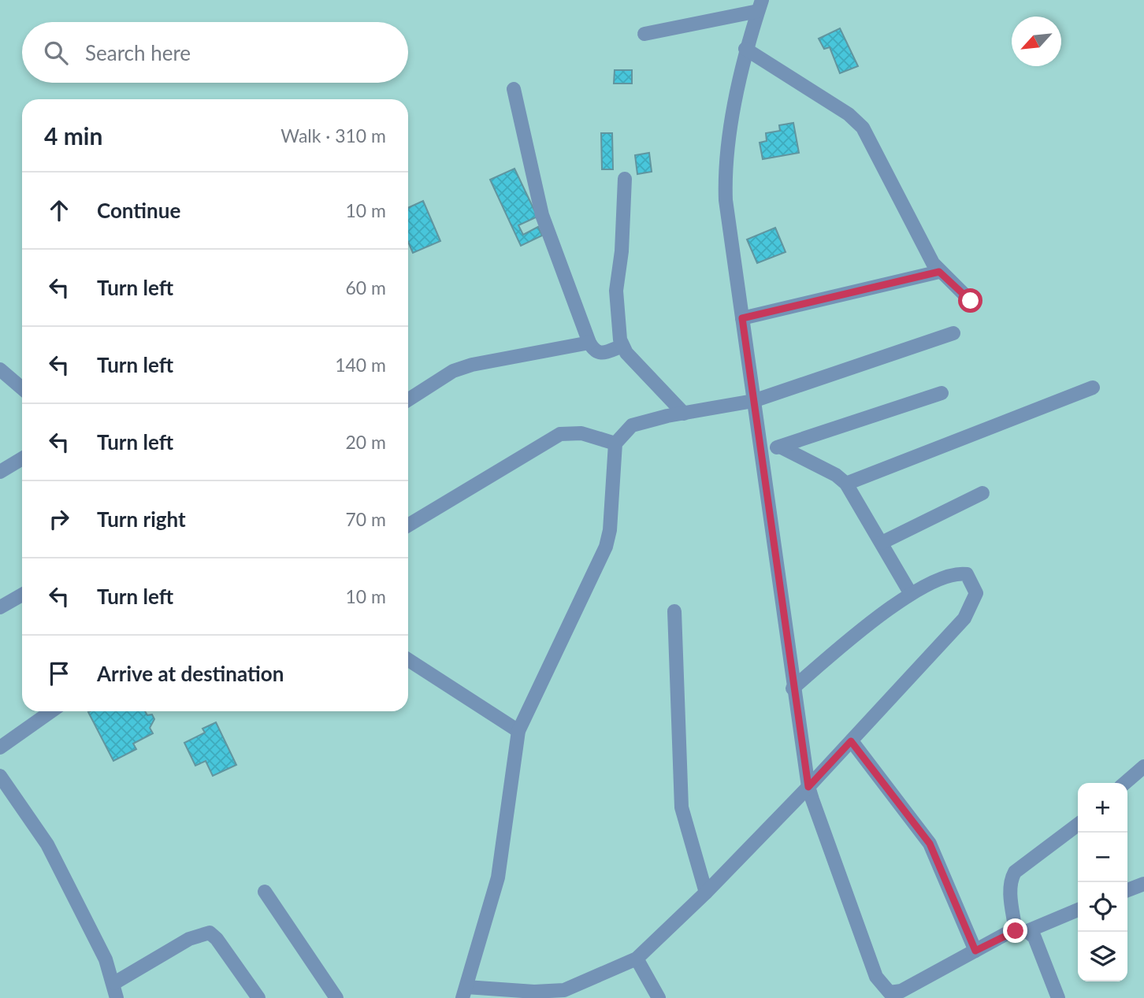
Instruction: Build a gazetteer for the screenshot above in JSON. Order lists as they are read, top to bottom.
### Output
{
  "north": "bottom left",
  "page": {
    "search": "Search here",
    "heading": ["4 min", "Walk · 310 m"],
    "list": [
      ["Continue", "10 m"],
      ["Turn left", "60 m"],
      ["Turn left", "140 m"],
      ["Turn left", "20 m"],
      ["Turn right", "70 m"],
      ["Turn left", "10 m"],
      "Arrive at destination"
    ],
    "map_buttons": ["+", "−"]
  }
}
